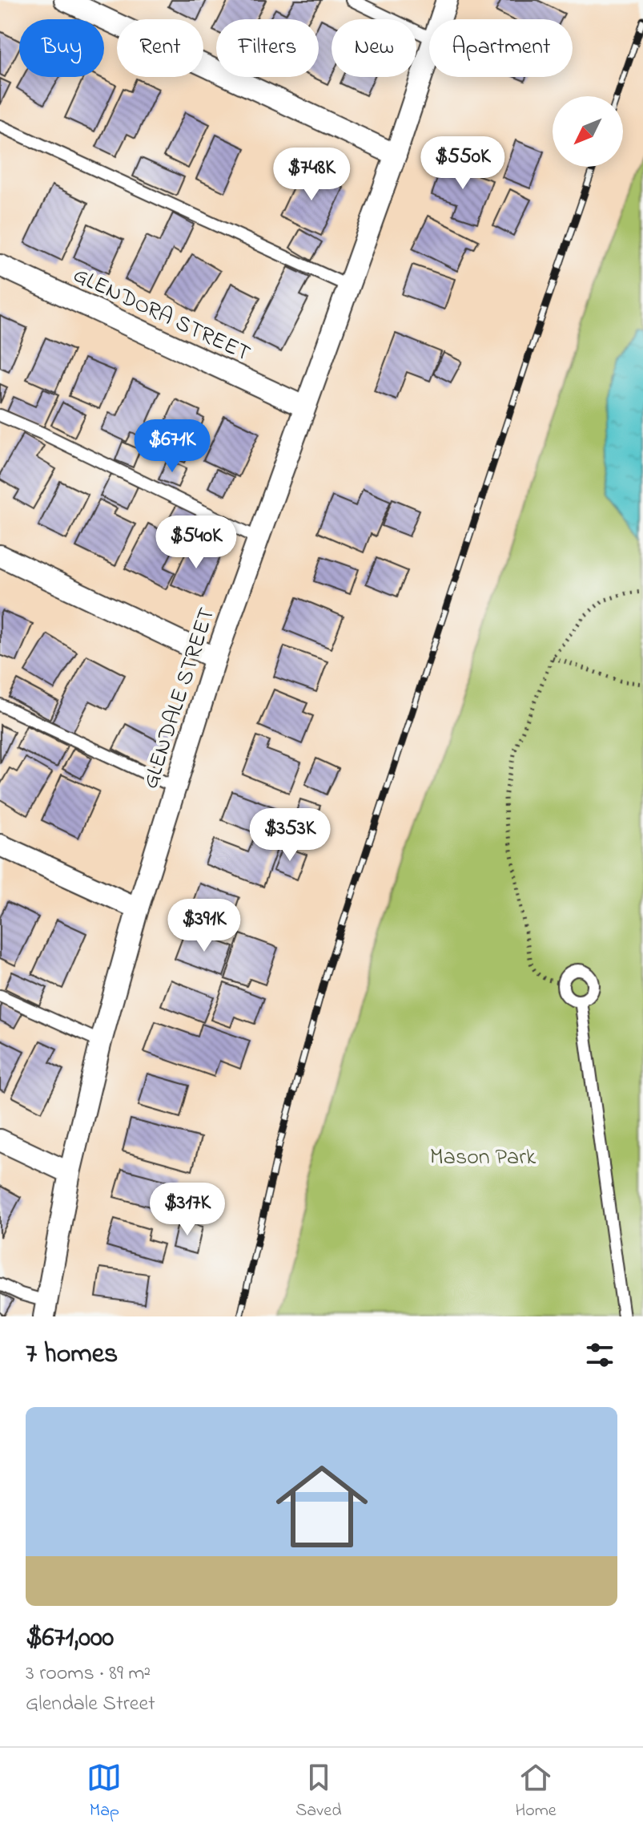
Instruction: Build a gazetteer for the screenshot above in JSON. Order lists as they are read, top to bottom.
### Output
{
  "streets": {
    "street": ["GLENDORA STREET", "GLENDALE STREET"]
  },
  "crossings": [
    ["GLENDORA STREET", "GLENDALE STREET"]
  ],
  "parks": ["Mason Park"],
  "north": "bottom left",
  "page": {
    "chip": [
      "Buy",
      "Rent",
      "Filters",
      "New",
      "Apartment"
    ],
    "price": [
      "$550K",
      "$748K",
      "$671K",
      "$540K",
      "$353K",
      "$391K",
      "$317K"
    ],
    "heading": "7 homes",
    "list": [
      {
        "name": "$671,000",
        "note": "3 rooms · 89 m² · Glendale Street"
      }
    ],
    "tabs": ["Map", "Saved", "Home"]
  }
}
